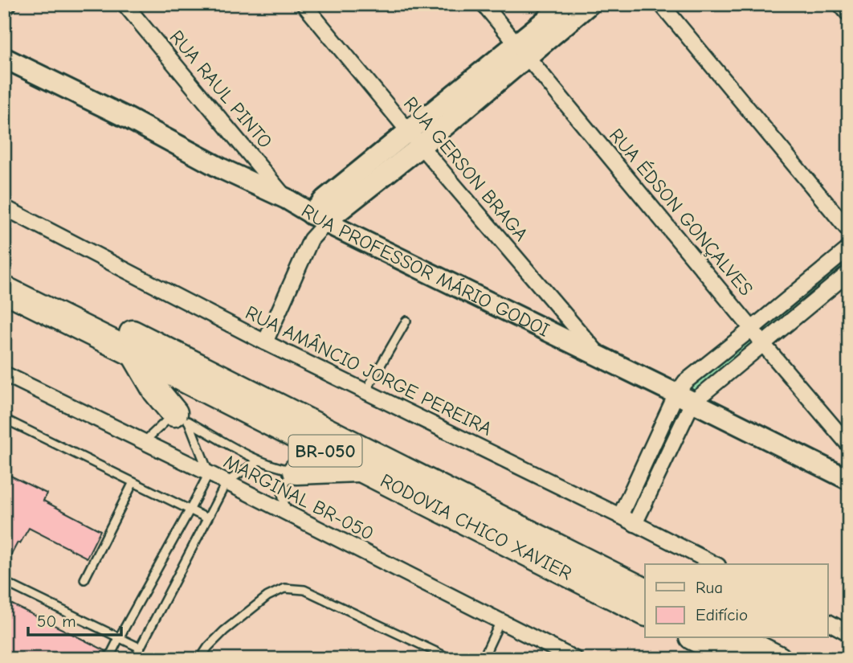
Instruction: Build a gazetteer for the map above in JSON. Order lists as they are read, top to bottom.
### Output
{
  "streets": {
    "highway": ["BR-050", "RODOVIA CHICO XAVIER"],
    "street": [
      "RUA RAUL PINTO",
      "RUA GERSON BRAGA",
      "RUA ÉDSON GONÇALVES",
      "RUA PROFESSOR MÁRIO GODOI",
      "RUA AMÂNCIO JORGE PEREIRA",
      "MARGINAL BR-050"
    ]
  },
  "crossings": [
    ["RUA RAUL PINTO", "RUA PROFESSOR MÁRIO GODOI"],
    ["RUA GERSON BRAGA", "RUA PROFESSOR MÁRIO GODOI"]
  ],
  "legend": ["Rua", "Edifício"],
  "scale_bar": "50 m"
}
